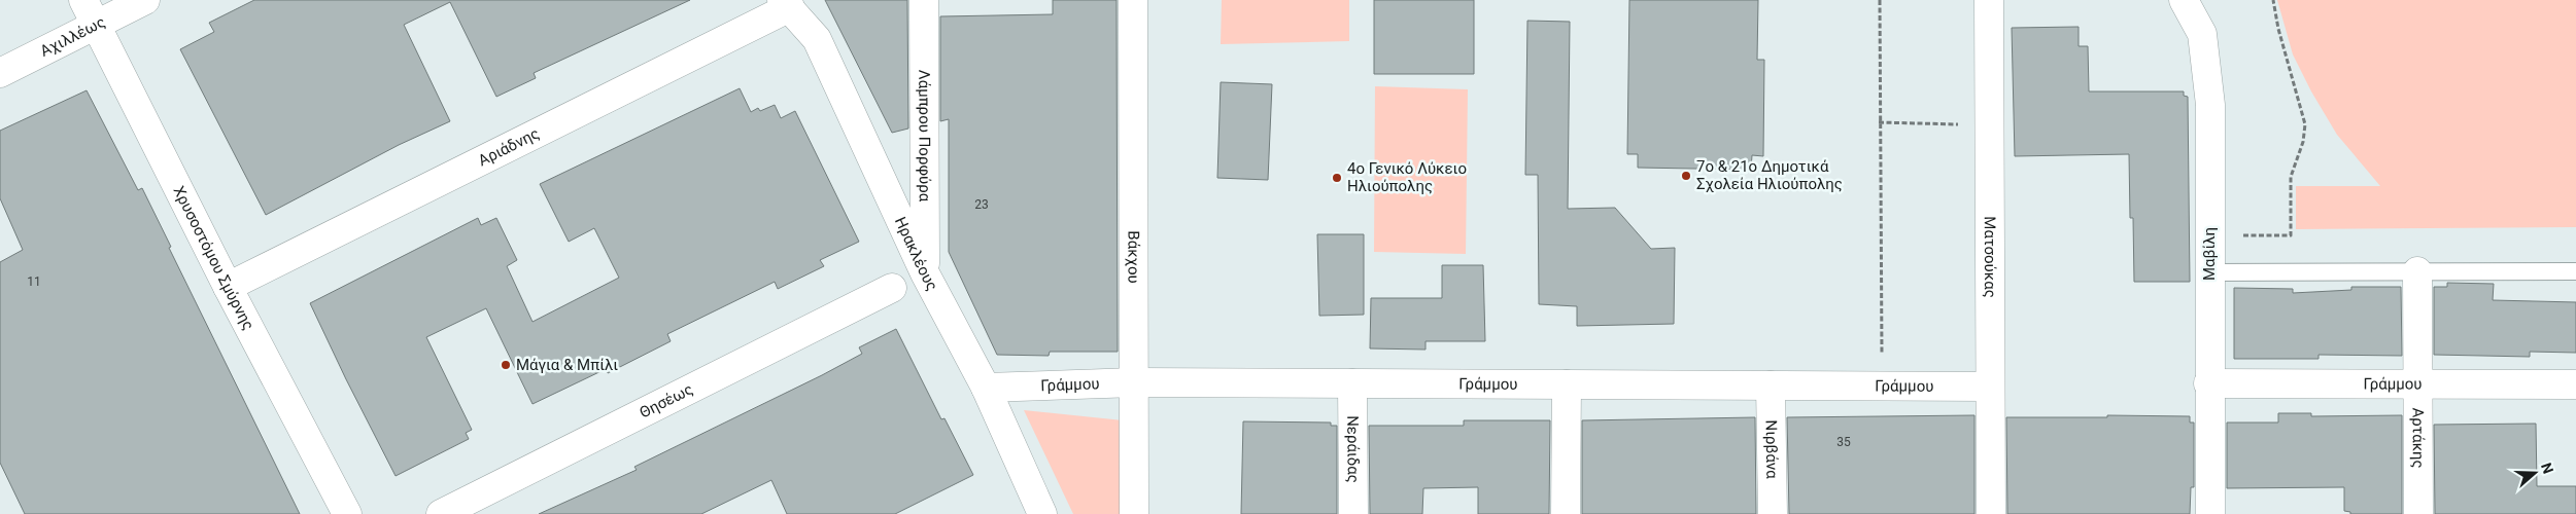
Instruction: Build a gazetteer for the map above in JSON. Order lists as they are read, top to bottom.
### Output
{
  "streets": {
    "street": [
      "Αχιλλέως",
      "Λάμπρου Πορφύρα",
      "Αριάδνης",
      "Ηρακλέους",
      "Μαβίλη",
      "Βάκχου",
      "Ματσούκας",
      "Χρυσοστόμου Σμύρνης",
      "Γράμμου",
      "Θησέως",
      "Αρτάκης",
      "Νεράιδας",
      "Νιρβάνα"
    ]
  },
  "crossings": [
    ["Αχιλλέως", "Χρυσοστόμου Σμύρνης"],
    ["Λάμπρου Πορφύρα", "Ηρακλέους"],
    ["Αριάδνης", "Ηρακλέους"],
    ["Αριάδνης", "Χρυσοστόμου Σμύρνης"],
    ["Ηρακλέους", "Γράμμου"],
    ["Μαβίλη", "Γράμμου"],
    ["Βάκχου", "Γράμμου"],
    ["Ματσούκας", "Γράμμου"],
    ["Γράμμου", "Αρτάκης"],
    ["Γράμμου", "Νεράιδας"],
    ["Γράμμου", "Νιρβάνα"]
  ],
  "places": ["7ο & 21ο Δημοτικά Σχολεία Ηλιούπολης", "4ο Γενικό Λύκειο Ηλιούπολης", "Μάγια & Μπίλι"],
  "house_numbers": ["23", "11", "35"],
  "north": "right"
}
